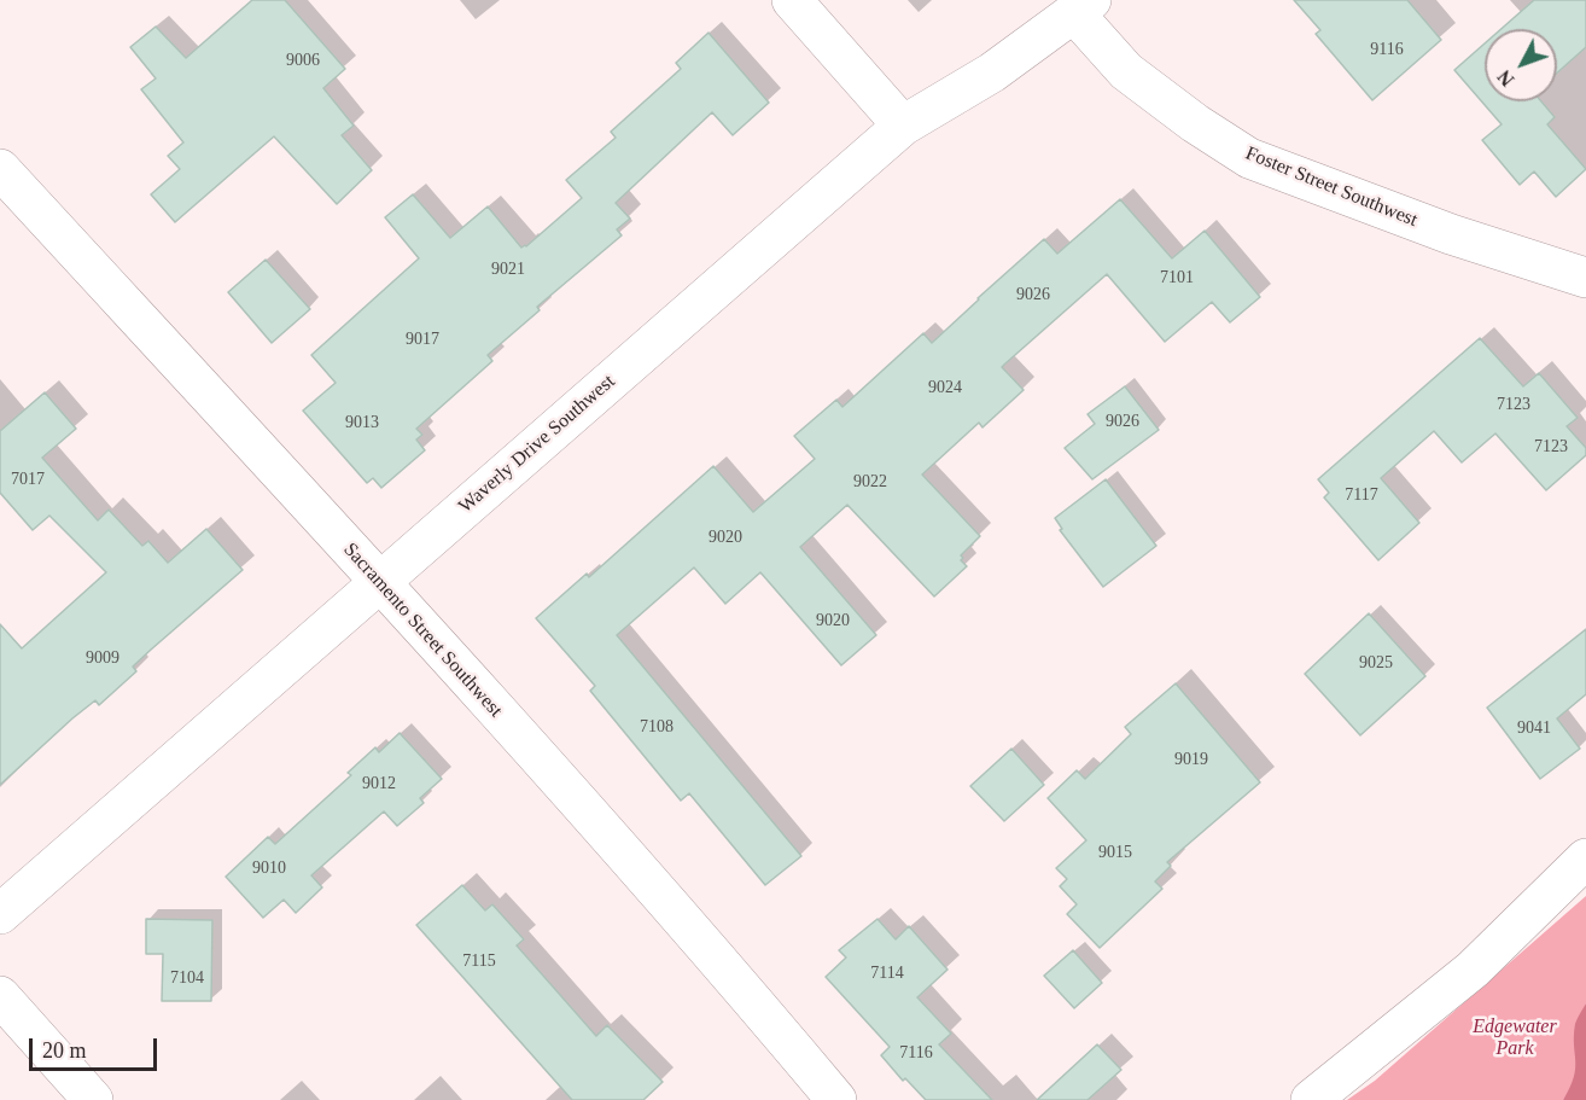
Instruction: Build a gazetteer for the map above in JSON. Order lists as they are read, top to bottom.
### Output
{
  "streets": {
    "street": ["Foster Street Southwest", "Waverly Drive Southwest", "Sacramento Street Southwest"]
  },
  "crossings": [
    ["Foster Street Southwest", "Waverly Drive Southwest"],
    ["Waverly Drive Southwest", "Sacramento Street Southwest"]
  ],
  "parks": ["Edgewater Park"],
  "house_numbers": [
    "9116",
    "9006",
    "9021",
    "7101",
    "9026",
    "9017",
    "9024",
    "7123",
    "9026",
    "9013",
    "7123",
    "7017",
    "9022",
    "7117",
    "9020",
    "9020",
    "9009",
    "9025",
    "7108",
    "9041",
    "9019",
    "9012",
    "9015",
    "9010",
    "7115",
    "7114",
    "7104",
    "7116"
  ],
  "scale_bar": "20 m",
  "north": "bottom left"
}
